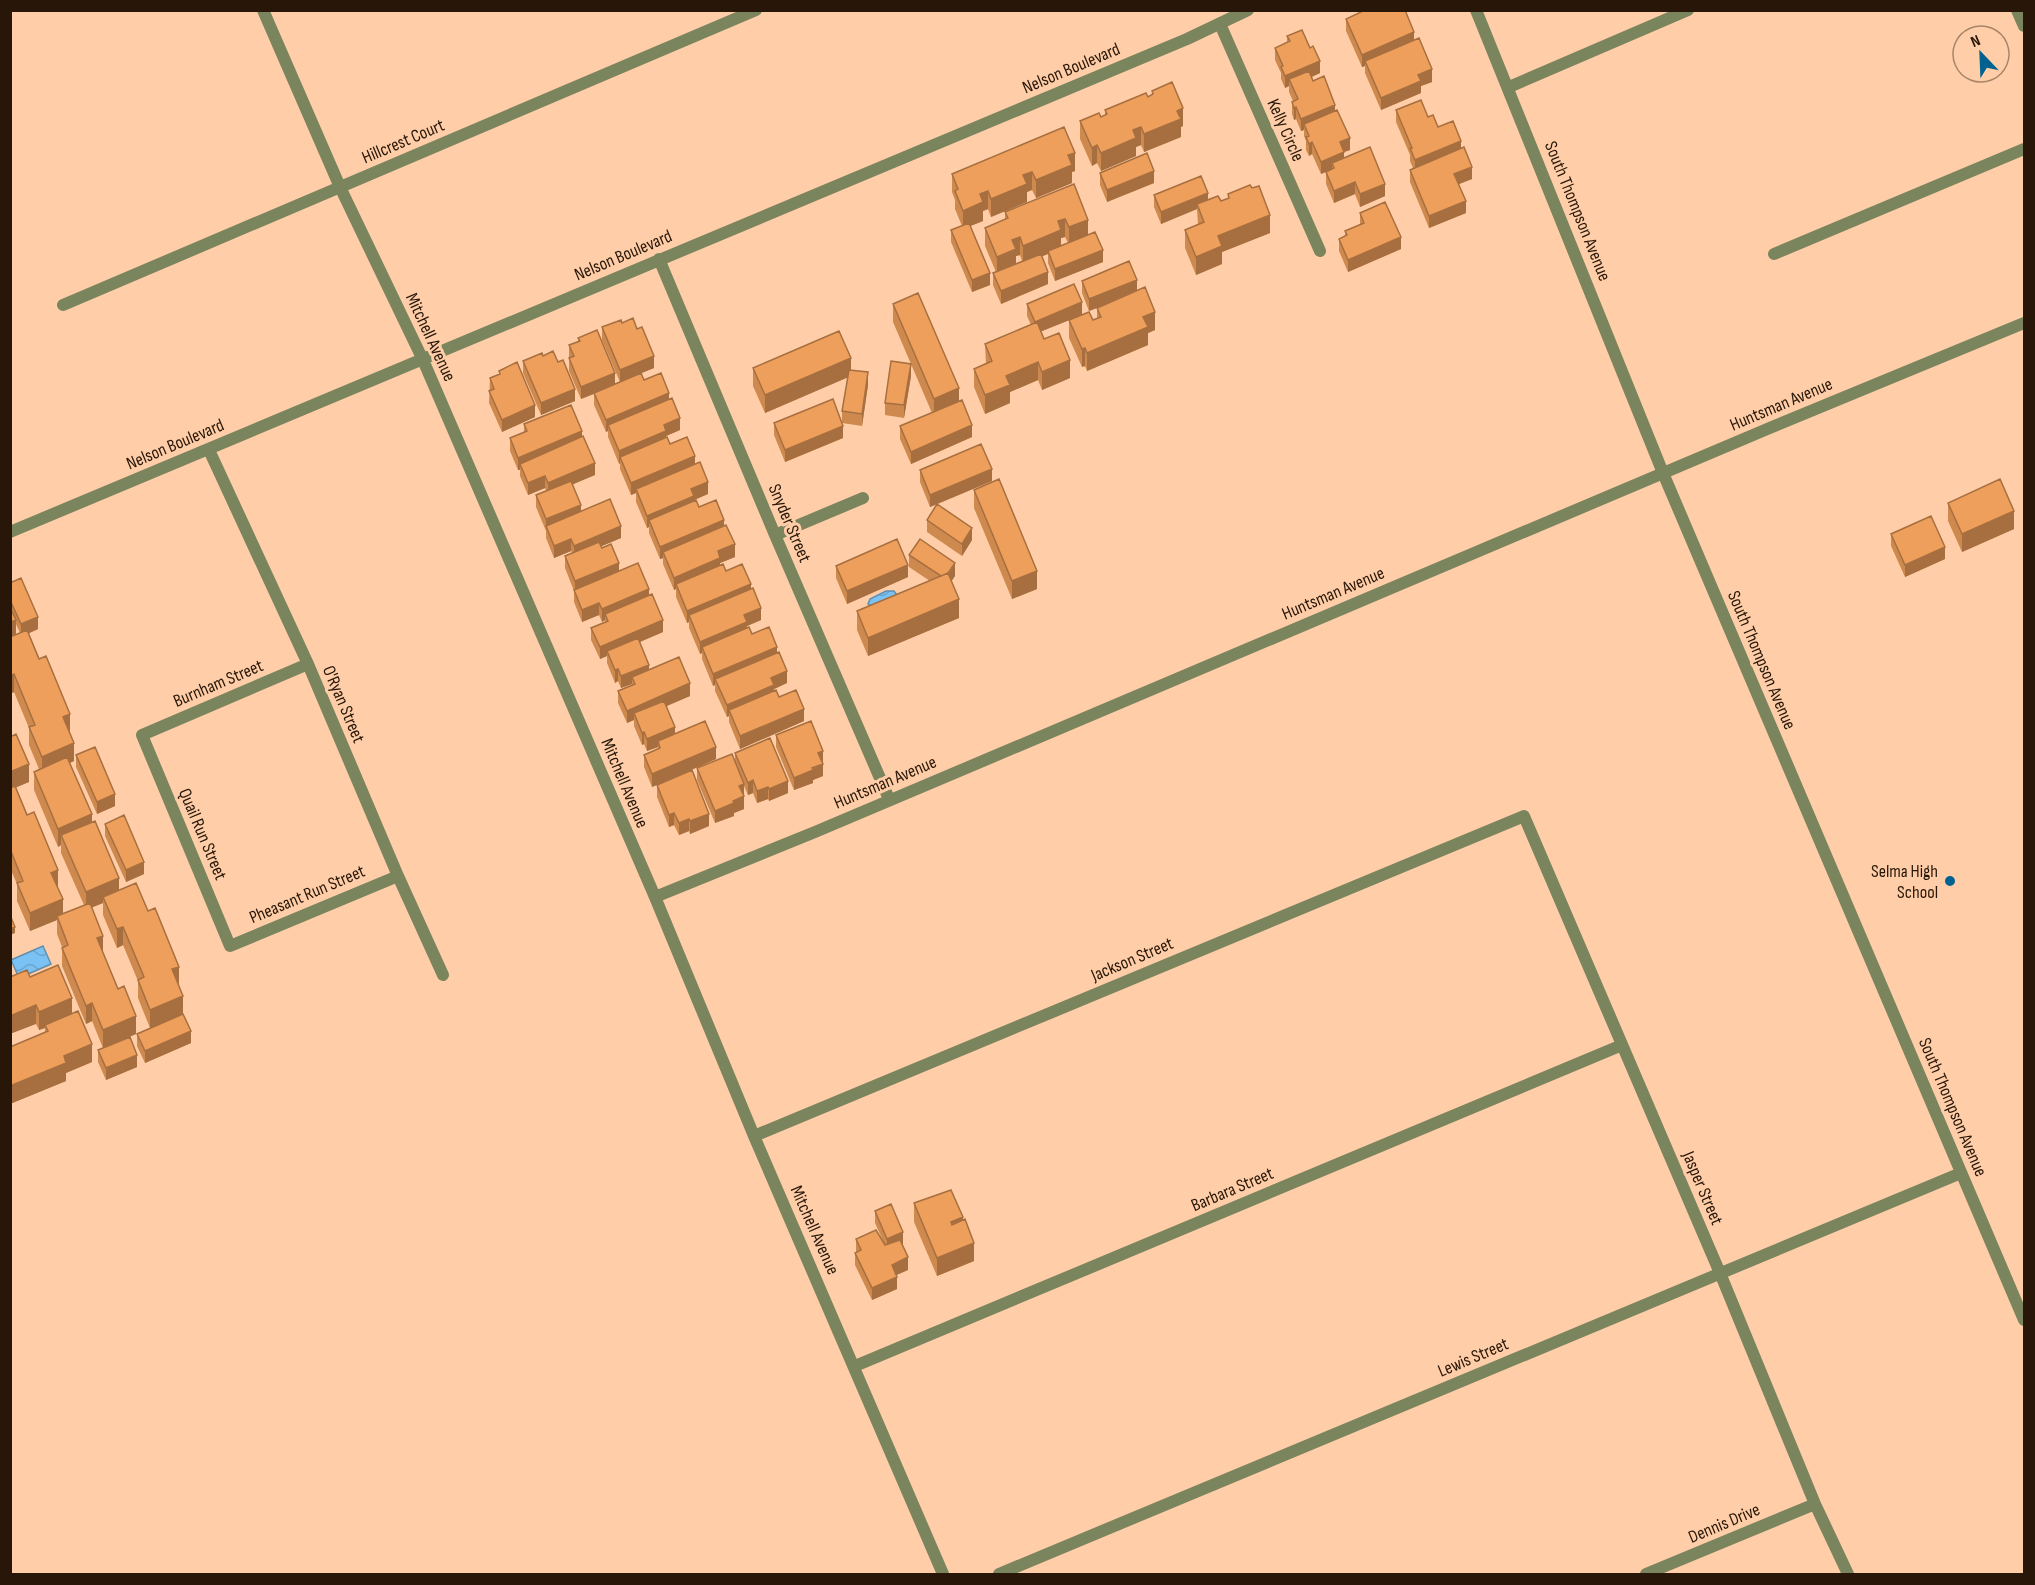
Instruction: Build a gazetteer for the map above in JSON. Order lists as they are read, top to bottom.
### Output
{
  "streets": {
    "street": [
      "Nelson Boulevard",
      "Kelly Circle",
      "Hillcrest Court",
      "South Thompson Avenue",
      "Mitchell Avenue",
      "Huntsman Avenue",
      "Snyder Street",
      "Burnham Street",
      "O'Ryan Street",
      "Quail Run Street",
      "Pheasant Run Street",
      "Jackson Street",
      "Jasper Street",
      "Barbara Street",
      "Lewis Street",
      "Dennis Drive"
    ]
  },
  "crossings": [
    ["Nelson Boulevard", "Kelly Circle"],
    ["Nelson Boulevard", "Mitchell Avenue"],
    ["Nelson Boulevard", "Snyder Street"],
    ["Nelson Boulevard", "O'Ryan Street"],
    ["Hillcrest Court", "Mitchell Avenue"],
    ["South Thompson Avenue", "Huntsman Avenue"],
    ["South Thompson Avenue", "Lewis Street"],
    ["Mitchell Avenue", "Huntsman Avenue"],
    ["Mitchell Avenue", "Jackson Street"],
    ["Mitchell Avenue", "Barbara Street"],
    ["Huntsman Avenue", "Snyder Street"],
    ["Burnham Street", "O'Ryan Street"],
    ["Burnham Street", "Quail Run Street"],
    ["O'Ryan Street", "Pheasant Run Street"],
    ["Quail Run Street", "Pheasant Run Street"],
    ["Jackson Street", "Jasper Street"],
    ["Jasper Street", "Barbara Street"],
    ["Jasper Street", "Lewis Street"],
    ["Jasper Street", "Dennis Drive"]
  ],
  "places": ["Selma High School"],
  "north": "top left"
}
